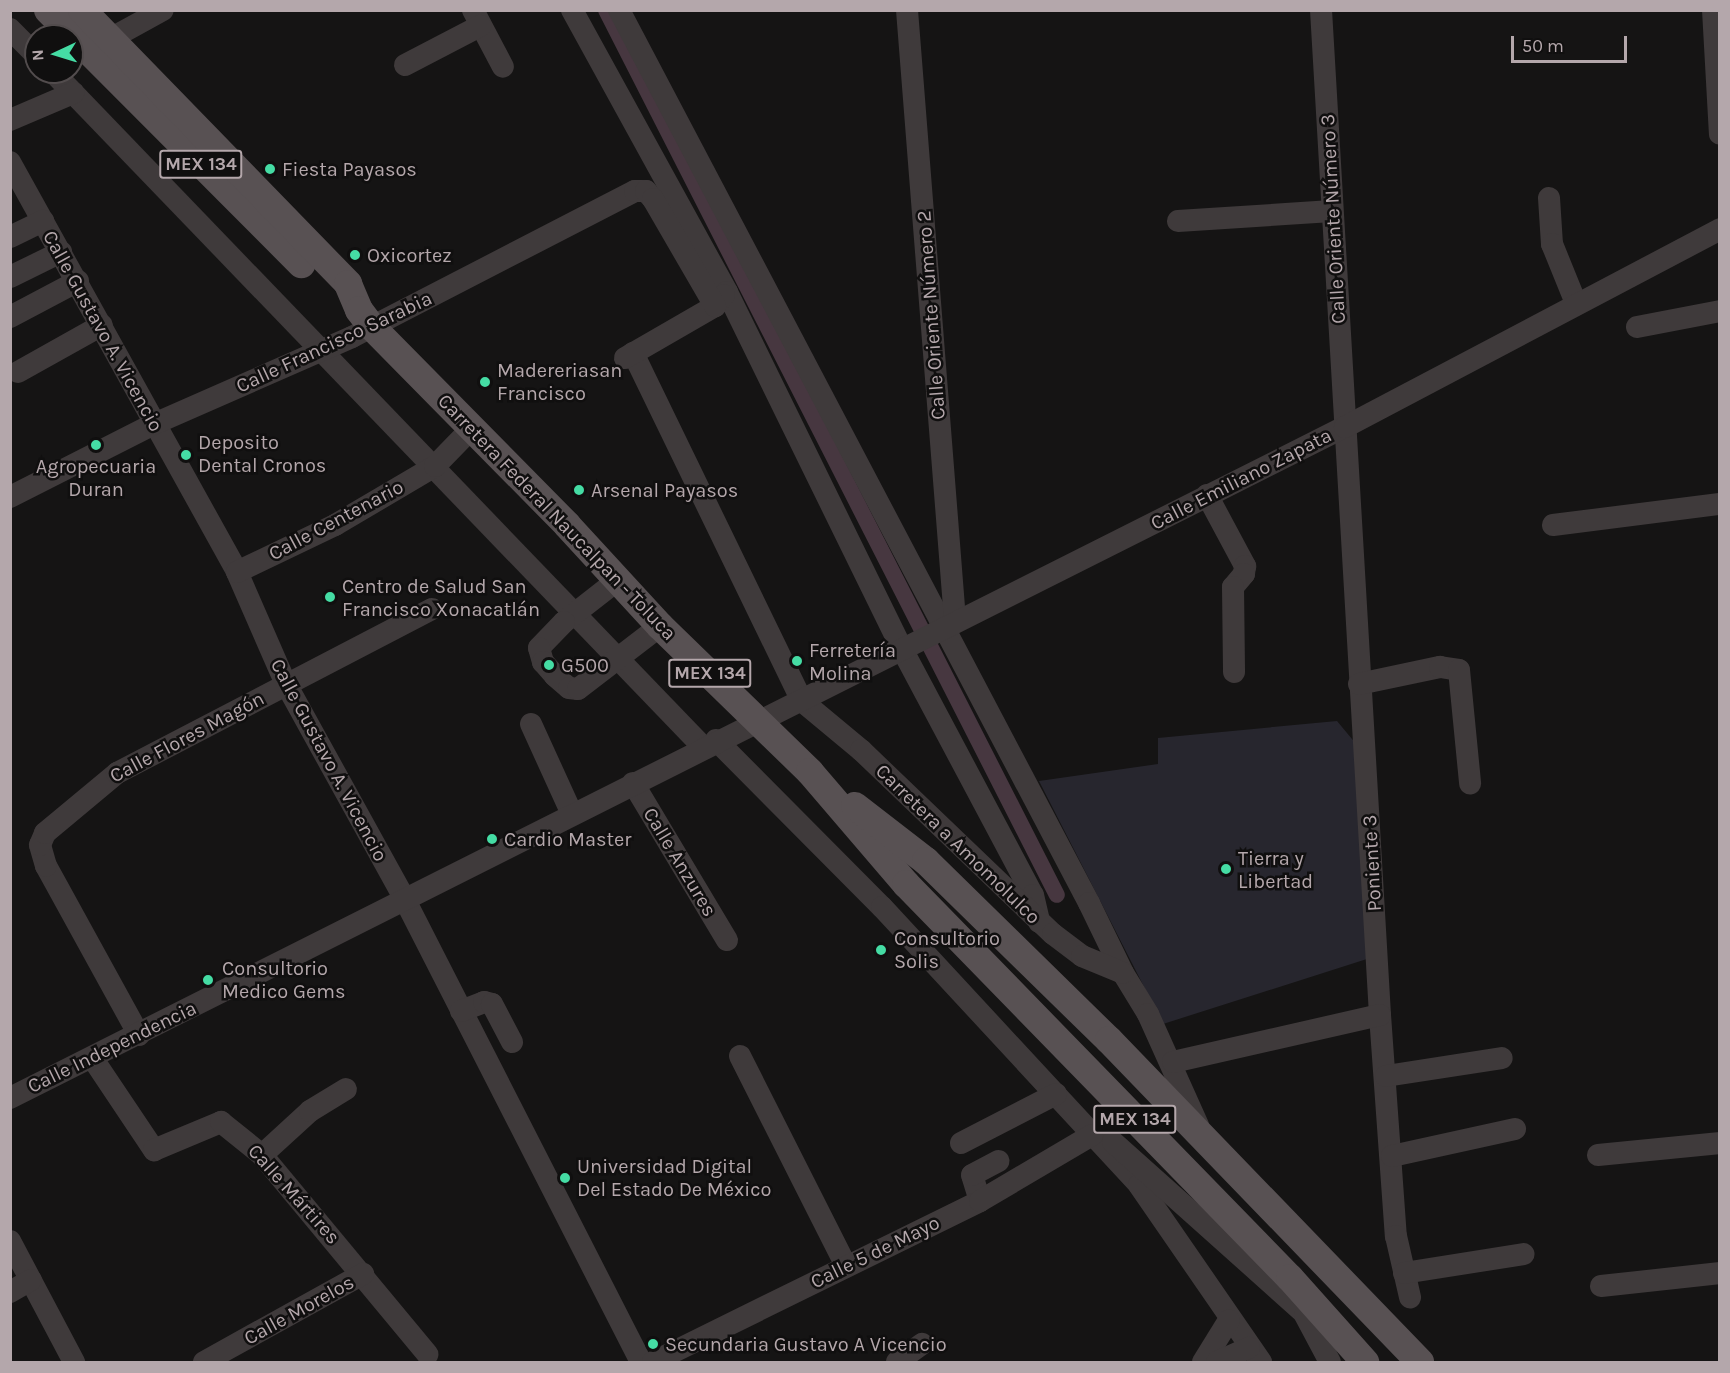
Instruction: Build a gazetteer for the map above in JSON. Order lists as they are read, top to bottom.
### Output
{
  "streets": {
    "main road": ["MEX 134", "Carretera Federal Naucalpan - Toluca"],
    "street": [
      "Calle Oriente Número 3",
      "Calle Oriente Número 2",
      "Calle Gustavo A. Vicencio",
      "Calle Francisco Sarabia",
      "Calle Emiliano Zapata",
      "Calle Centenario",
      "Calle Flores Magón",
      "Carretera a Amomolulco",
      "Calle Anzures",
      "Poniente 3",
      "Calle Independencia",
      "Calle Mártires",
      "Calle 5 de Mayo",
      "Calle Morelos"
    ]
  },
  "crossings": [
    ["Calle Oriente Número 3", "Calle Emiliano Zapata"],
    ["Calle Oriente Número 3", "Poniente 3"],
    ["Calle Oriente Número 2", "Calle Emiliano Zapata"],
    ["Calle Gustavo A. Vicencio", "Calle Francisco Sarabia"],
    ["Calle Gustavo A. Vicencio", "Calle Centenario"],
    ["Calle Gustavo A. Vicencio", "Calle Flores Magón"],
    ["Calle Gustavo A. Vicencio", "Calle Independencia"],
    ["Calle Francisco Sarabia", "Carretera Federal Naucalpan - Toluca"],
    ["Calle Emiliano Zapata", "Carretera Federal Naucalpan - Toluca"],
    ["Calle Emiliano Zapata", "Carretera a Amomolulco"],
    ["Calle Emiliano Zapata", "Poniente 3"],
    ["Calle Emiliano Zapata", "Calle Independencia"],
    ["Carretera Federal Naucalpan - Toluca", "Calle Centenario"],
    ["Carretera Federal Naucalpan - Toluca", "Calle Independencia"],
    ["Calle Flores Magón", "Calle Independencia"],
    ["Calle Anzures", "Calle Independencia"],
    ["Calle Independencia", "Calle Mártires"],
    ["Calle Mártires", "Calle Morelos"]
  ],
  "places": [
    "Fiesta Payasos",
    "Oxicortez",
    "Madereriasan Francisco",
    "Agropecuaria Duran",
    "Deposito Dental Cronos",
    "Arsenal Payasos",
    "Centro de Salud San Francisco Xonacatlán",
    "Ferretería Molina",
    "G500",
    "Cardio Master",
    "Tierra y Libertad",
    "Consultorio Solis",
    "Consultorio Medico Gems",
    "Universidad Digital Del Estado De México",
    "Secundaria Gustavo A Vicencio"
  ],
  "scale_bar": "50 m",
  "north": "left"
}
